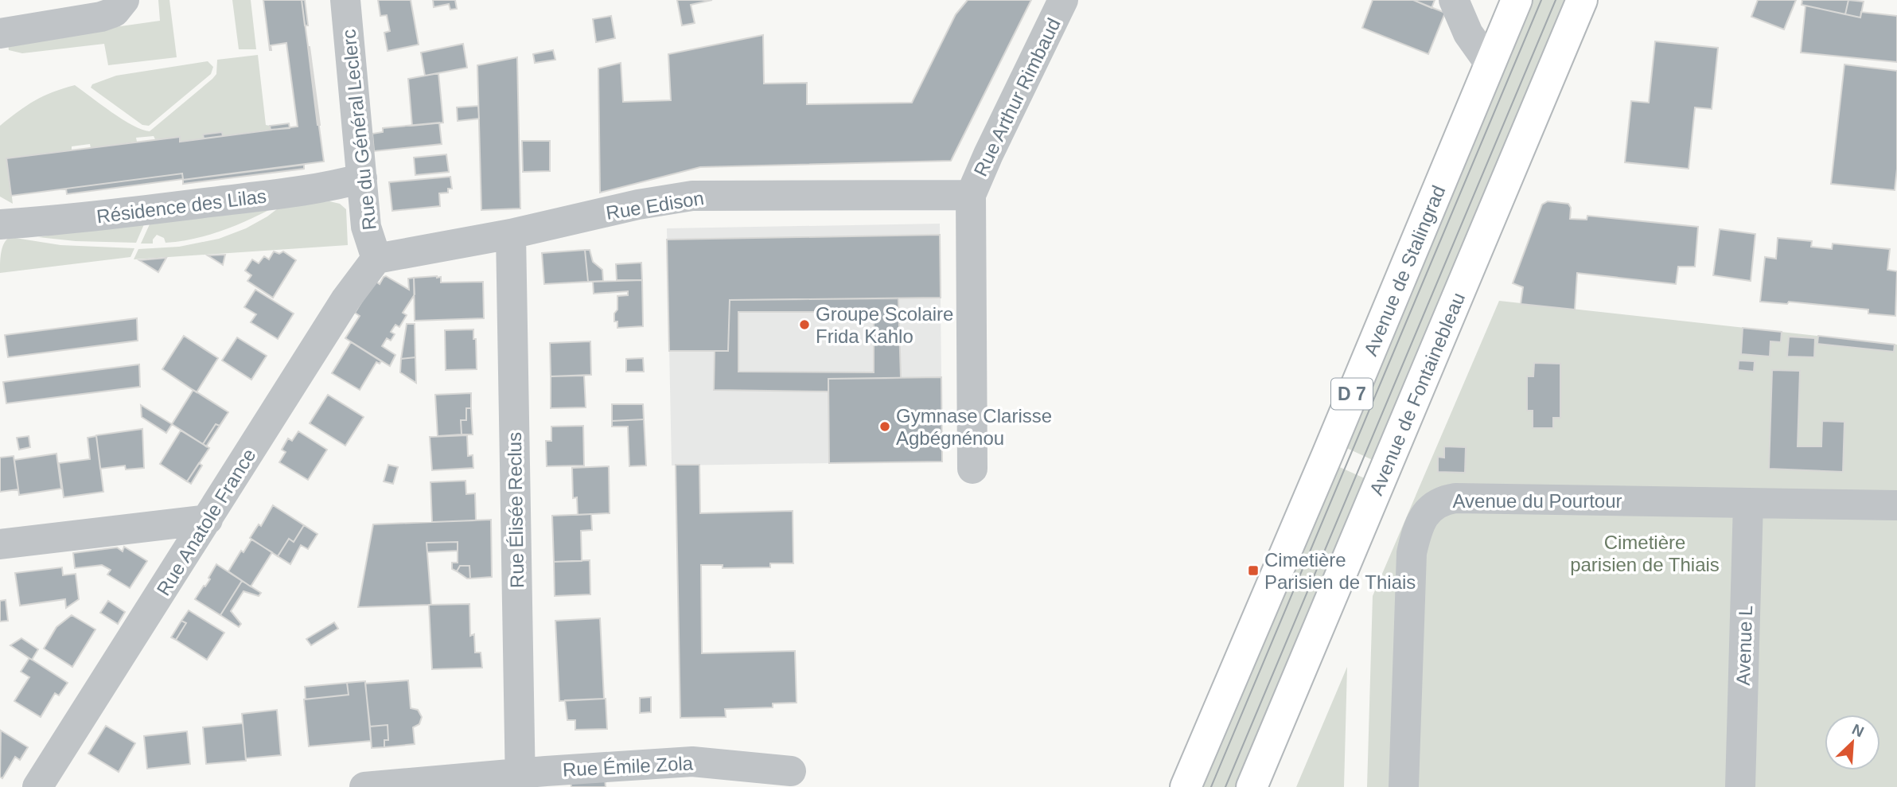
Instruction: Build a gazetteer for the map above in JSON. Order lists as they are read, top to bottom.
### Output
{
  "streets": {
    "main road": ["Avenue de Stalingrad", "D 7", "Avenue de Fontainebleau"],
    "street": [
      "Rue Arthur Rimbaud",
      "Rue du Général Leclerc",
      "Rue Edison",
      "Résidence des Lilas",
      "Avenue du Pourtour",
      "Rue Élisée Reclus",
      "Rue Anatole France",
      "Avenue L",
      "Rue Émile Zola"
    ]
  },
  "crossings": [
    ["Rue Arthur Rimbaud", "Rue Edison"],
    ["Rue du Général Leclerc", "Rue Edison"],
    ["Rue du Général Leclerc", "Résidence des Lilas"],
    ["Rue du Général Leclerc", "Rue Anatole France"],
    ["Rue Edison", "Rue Élisée Reclus"],
    ["Rue Edison", "Rue Anatole France"],
    ["Avenue du Pourtour", "Avenue L"],
    ["Rue Élisée Reclus", "Rue Émile Zola"]
  ],
  "parks": ["Cimetière parisien de Thiais"],
  "places": {
    "other": ["Groupe Scolaire Frida Kahlo", "Gymnase Clarisse Agbégnénou"],
    "transit": ["Cimetière Parisien de Thiais"]
  },
  "north": "top right"
}
